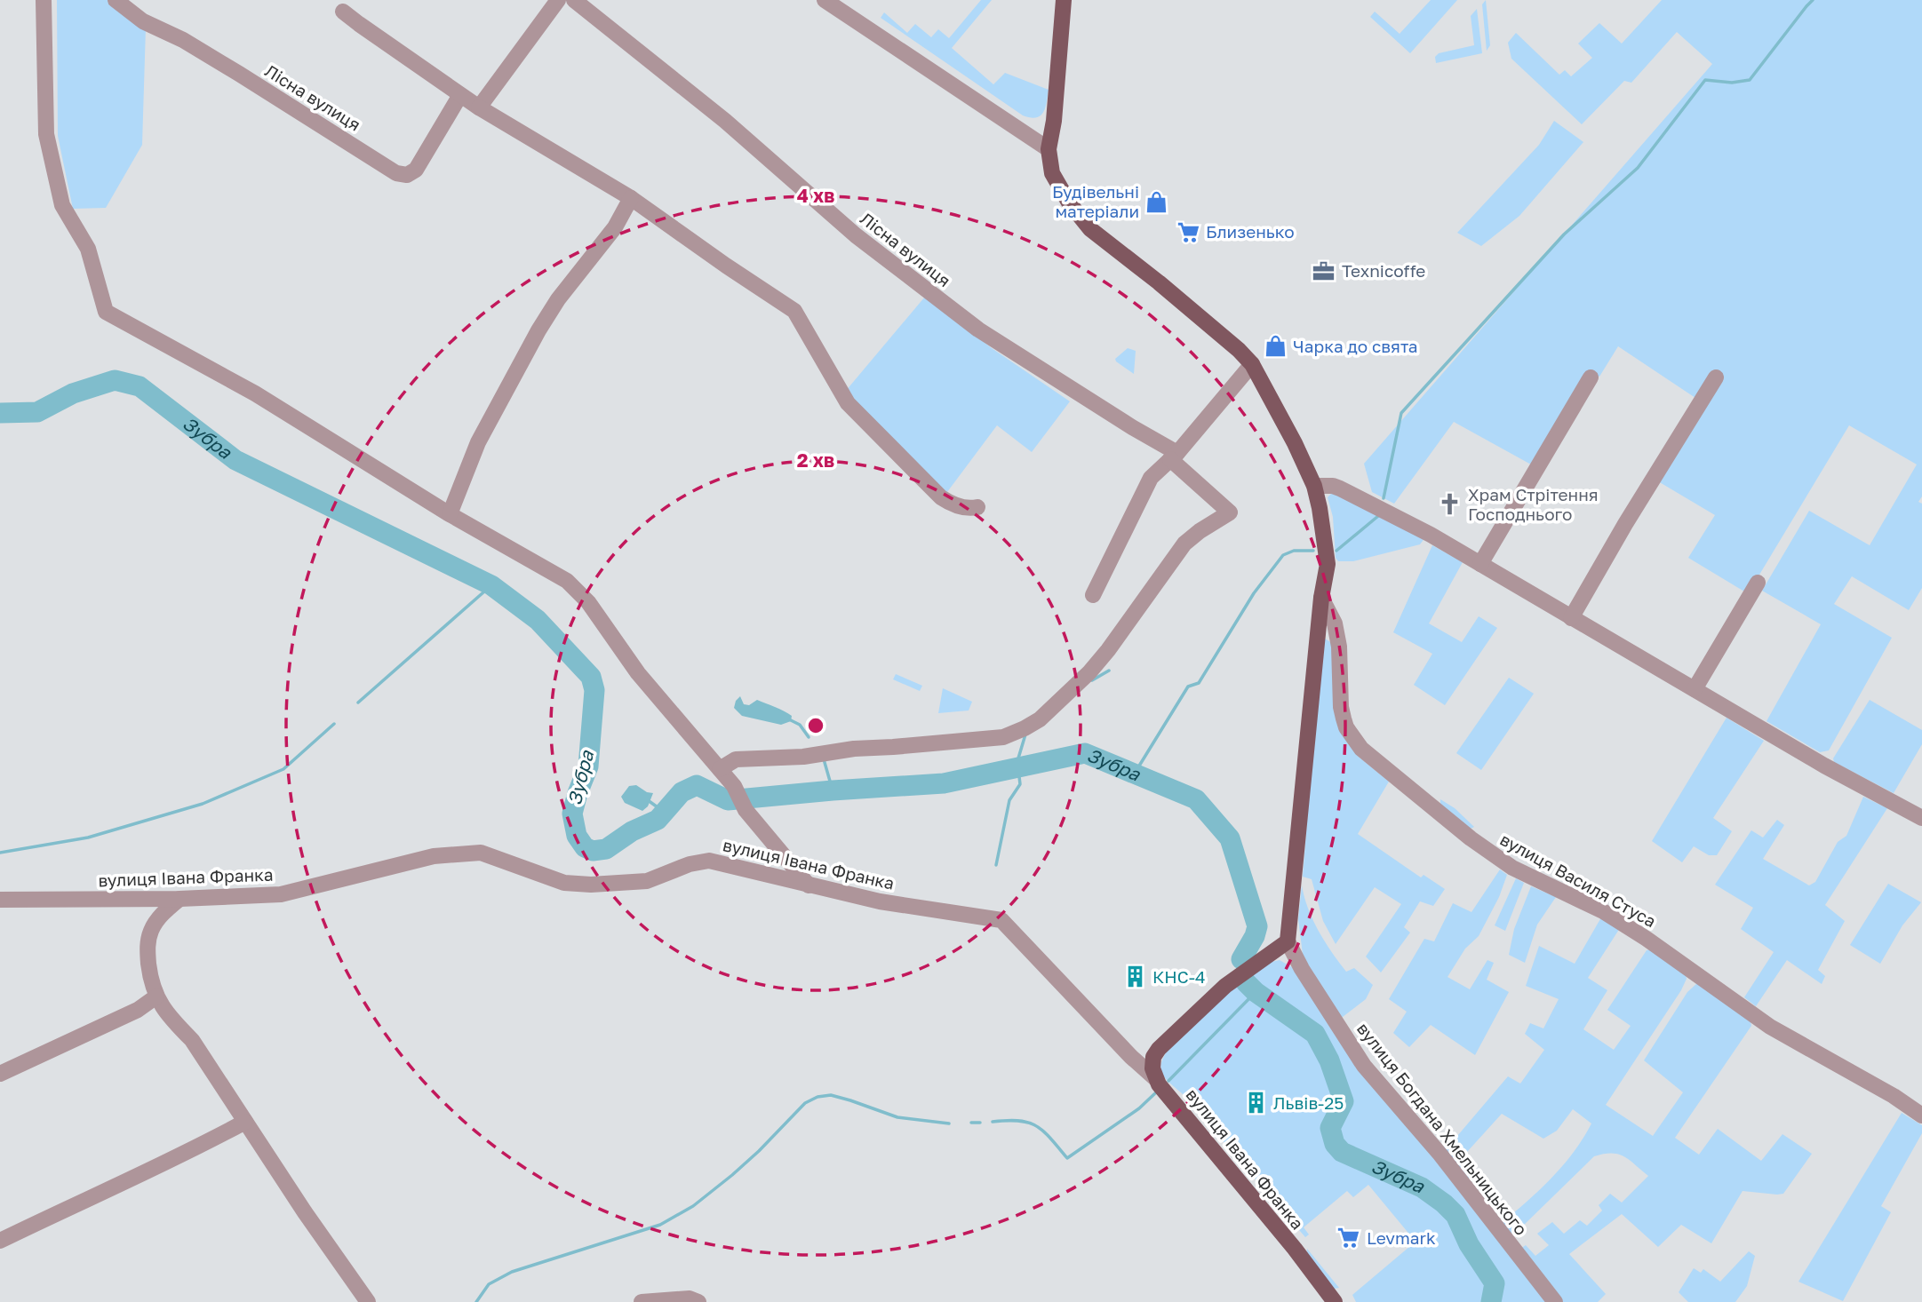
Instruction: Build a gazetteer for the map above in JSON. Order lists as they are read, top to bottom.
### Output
{
  "streets": {
    "main road": ["вулиця Івана Франка"],
    "street": ["Лісна вулиця", "вулиця Василя Стуса", "вулиця Богдана Хмельницького"]
  },
  "water": ["Зубра"],
  "places": {
    "shop": ["Будівельні матеріали", "Чарка до свята"],
    "supermarket": ["Близенько", "Levmark"],
    "office": ["Texnicoffe"],
    "church": ["Храм Стрітення Господнього"],
    "building": ["КНС-4", "Львів-25"]
  },
  "rings": ["4 хв", "2 хв"]
}
